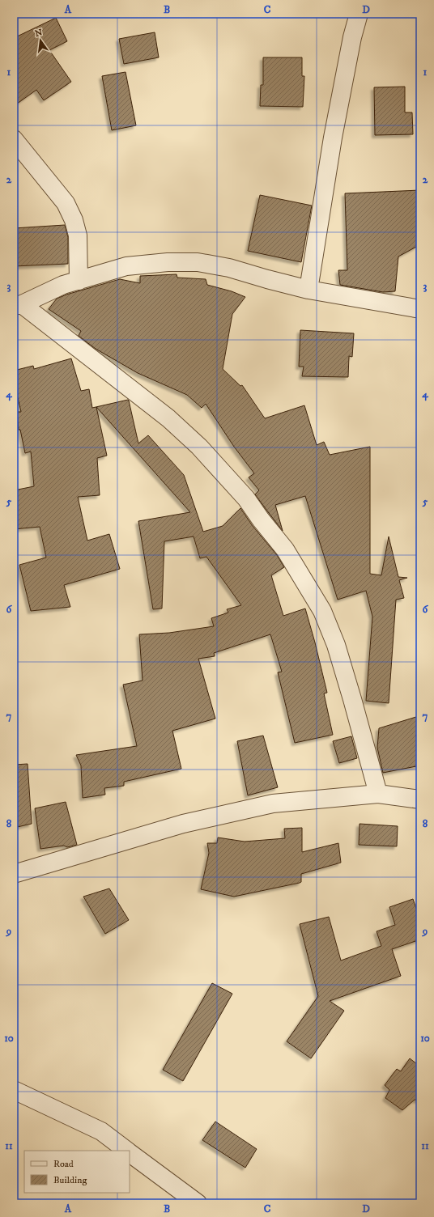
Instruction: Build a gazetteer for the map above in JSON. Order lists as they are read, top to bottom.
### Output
{
  "legend": ["Road", "Building"],
  "north": "top",
  "grid": {
    "columns": [
      "A",
      "B",
      "C",
      "D"
    ],
    "rows": [
      "1",
      "2",
      "3",
      "4",
      "5",
      "6",
      "7",
      "8",
      "9",
      "10",
      "11"
    ]
  }
}
